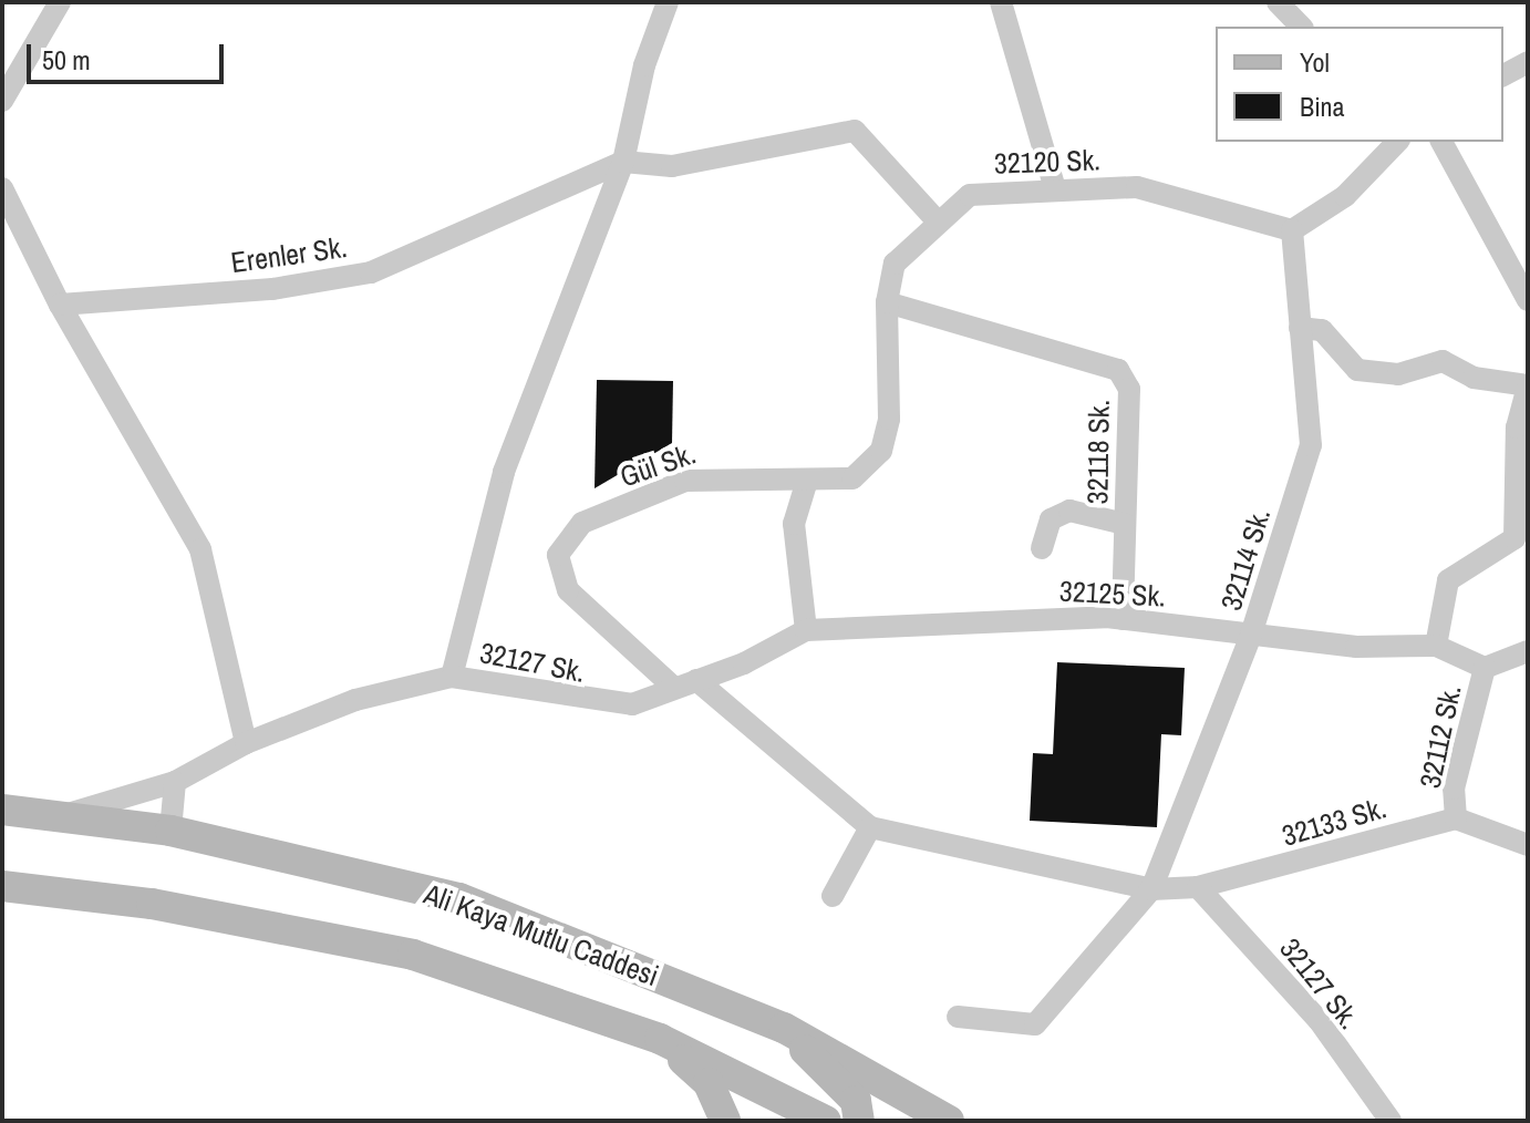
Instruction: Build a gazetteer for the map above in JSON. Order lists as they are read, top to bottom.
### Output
{
  "streets": {
    "main road": ["Ali Kaya Mutlu Caddesi"],
    "street": [
      "32120 Sk.",
      "Erenler Sk.",
      "32118 Sk.",
      "Gül Sk.",
      "32114 Sk.",
      "32125 Sk.",
      "32127 Sk.",
      "32112 Sk.",
      "32133 Sk."
    ]
  },
  "crossings": [
    ["32120 Sk.", "Erenler Sk."],
    ["32120 Sk.", "32118 Sk."],
    ["32120 Sk.", "Gül Sk."],
    ["32120 Sk.", "32114 Sk."],
    ["32118 Sk.", "32125 Sk."],
    ["Gül Sk.", "32127 Sk."],
    ["32114 Sk.", "32125 Sk."],
    ["32114 Sk.", "32133 Sk."],
    ["32125 Sk.", "32127 Sk."],
    ["32125 Sk.", "32112 Sk."],
    ["32127 Sk.", "32133 Sk."],
    ["32127 Sk.", "Ali Kaya Mutlu Caddesi"],
    ["32112 Sk.", "32133 Sk."]
  ],
  "legend": ["Yol", "Bina"],
  "scale_bar": "50 m"
}
